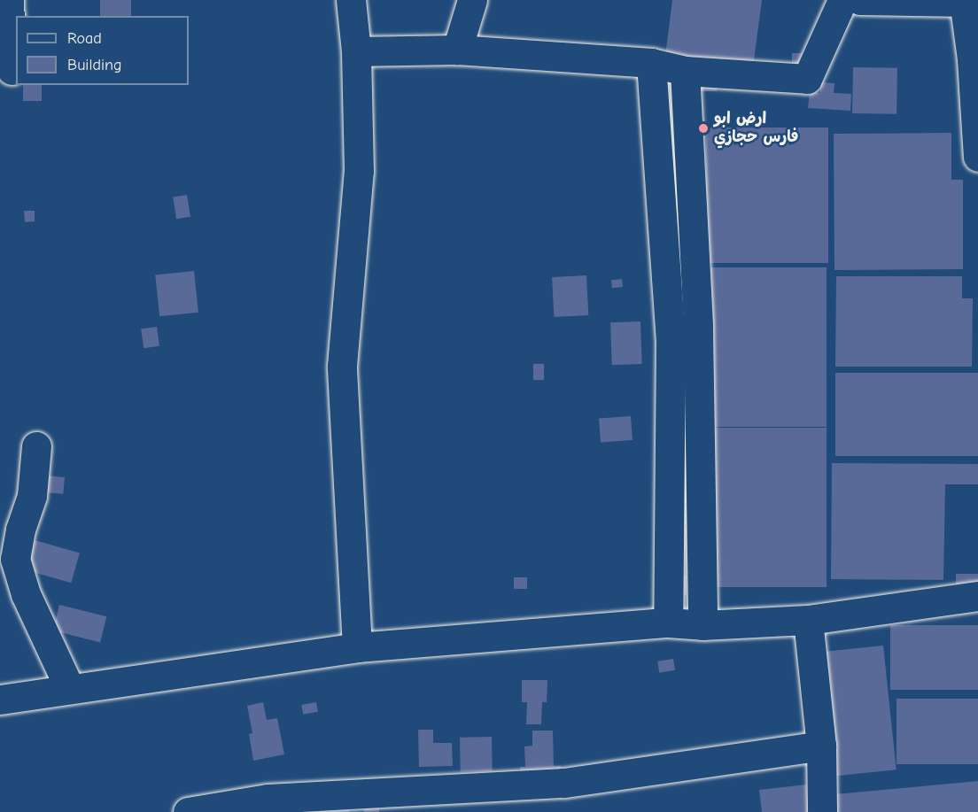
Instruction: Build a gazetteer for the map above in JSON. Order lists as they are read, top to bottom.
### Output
{
  "places": ["ارض ابو فارس حجازي"],
  "legend": ["Road", "Building"]
}
